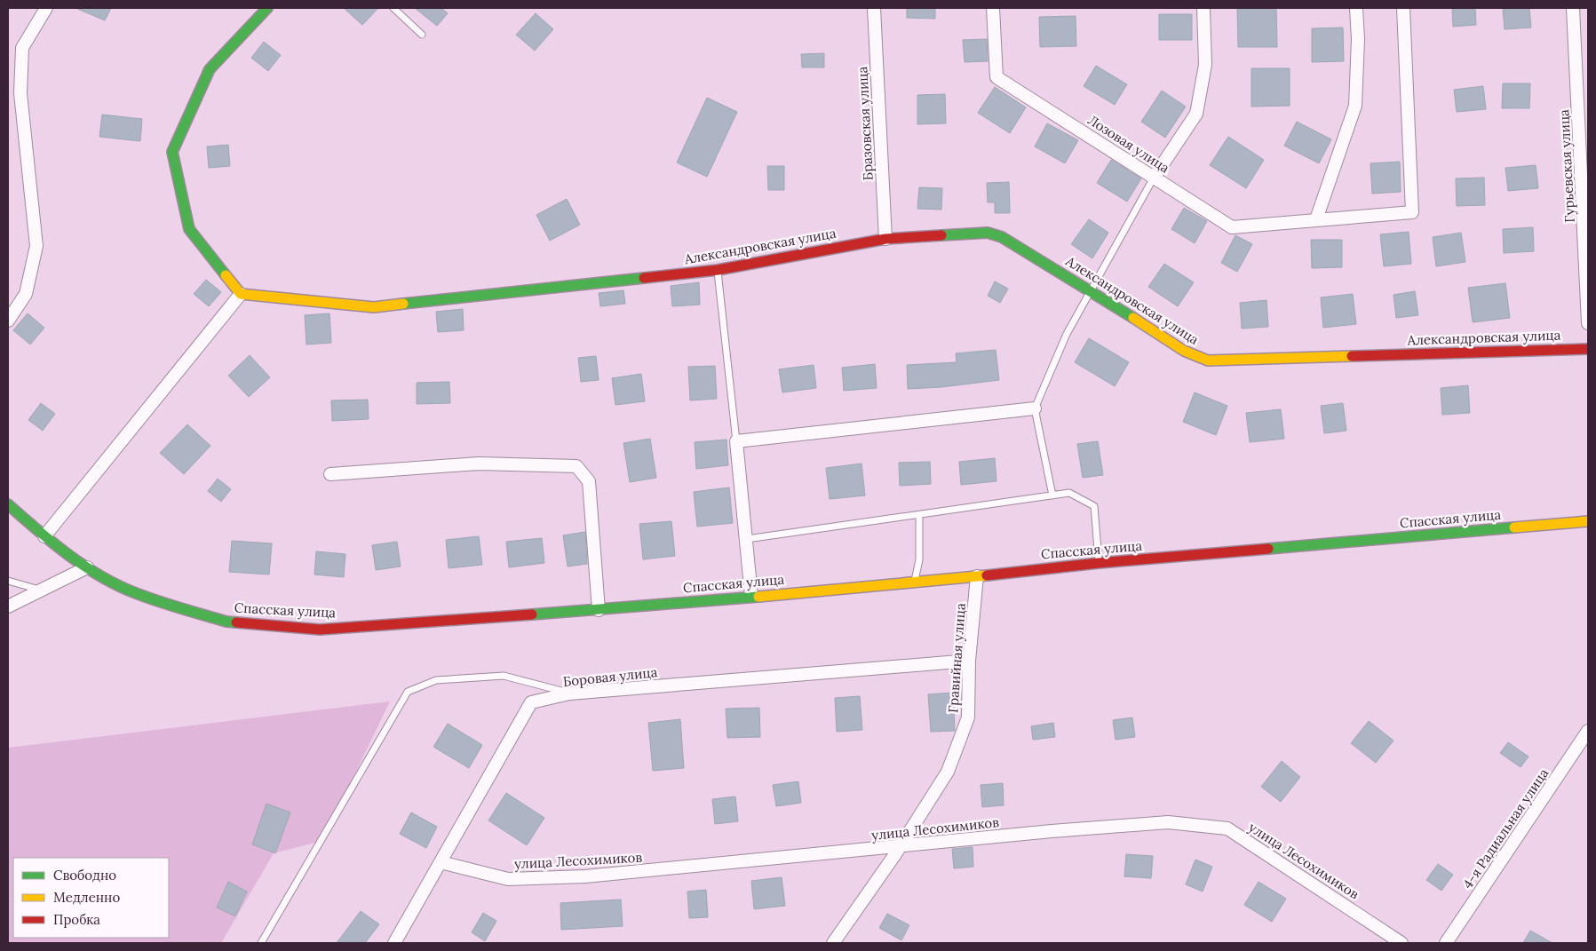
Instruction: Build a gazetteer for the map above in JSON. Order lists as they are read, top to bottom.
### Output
{
  "streets": {
    "street": [
      "Бразовская улица",
      "Лозовая улица",
      "Гурьевская улица",
      "Александровская улица",
      "Спасская улица",
      "Гравийная улица",
      "Боровая улица",
      "улица Лесохимиков",
      "4-я Радиальная улица"
    ]
  },
  "crossings": [
    ["Бразовская улица", "Александровская улица"],
    ["Спасская улица", "Гравийная улица"],
    ["Гравийная улица", "Боровая улица"],
    ["Гравийная улица", "улица Лесохимиков"],
    ["Боровая улица", "улица Лесохимиков"]
  ],
  "legend": ["Свободно", "Медленно", "Пробка"]
}
